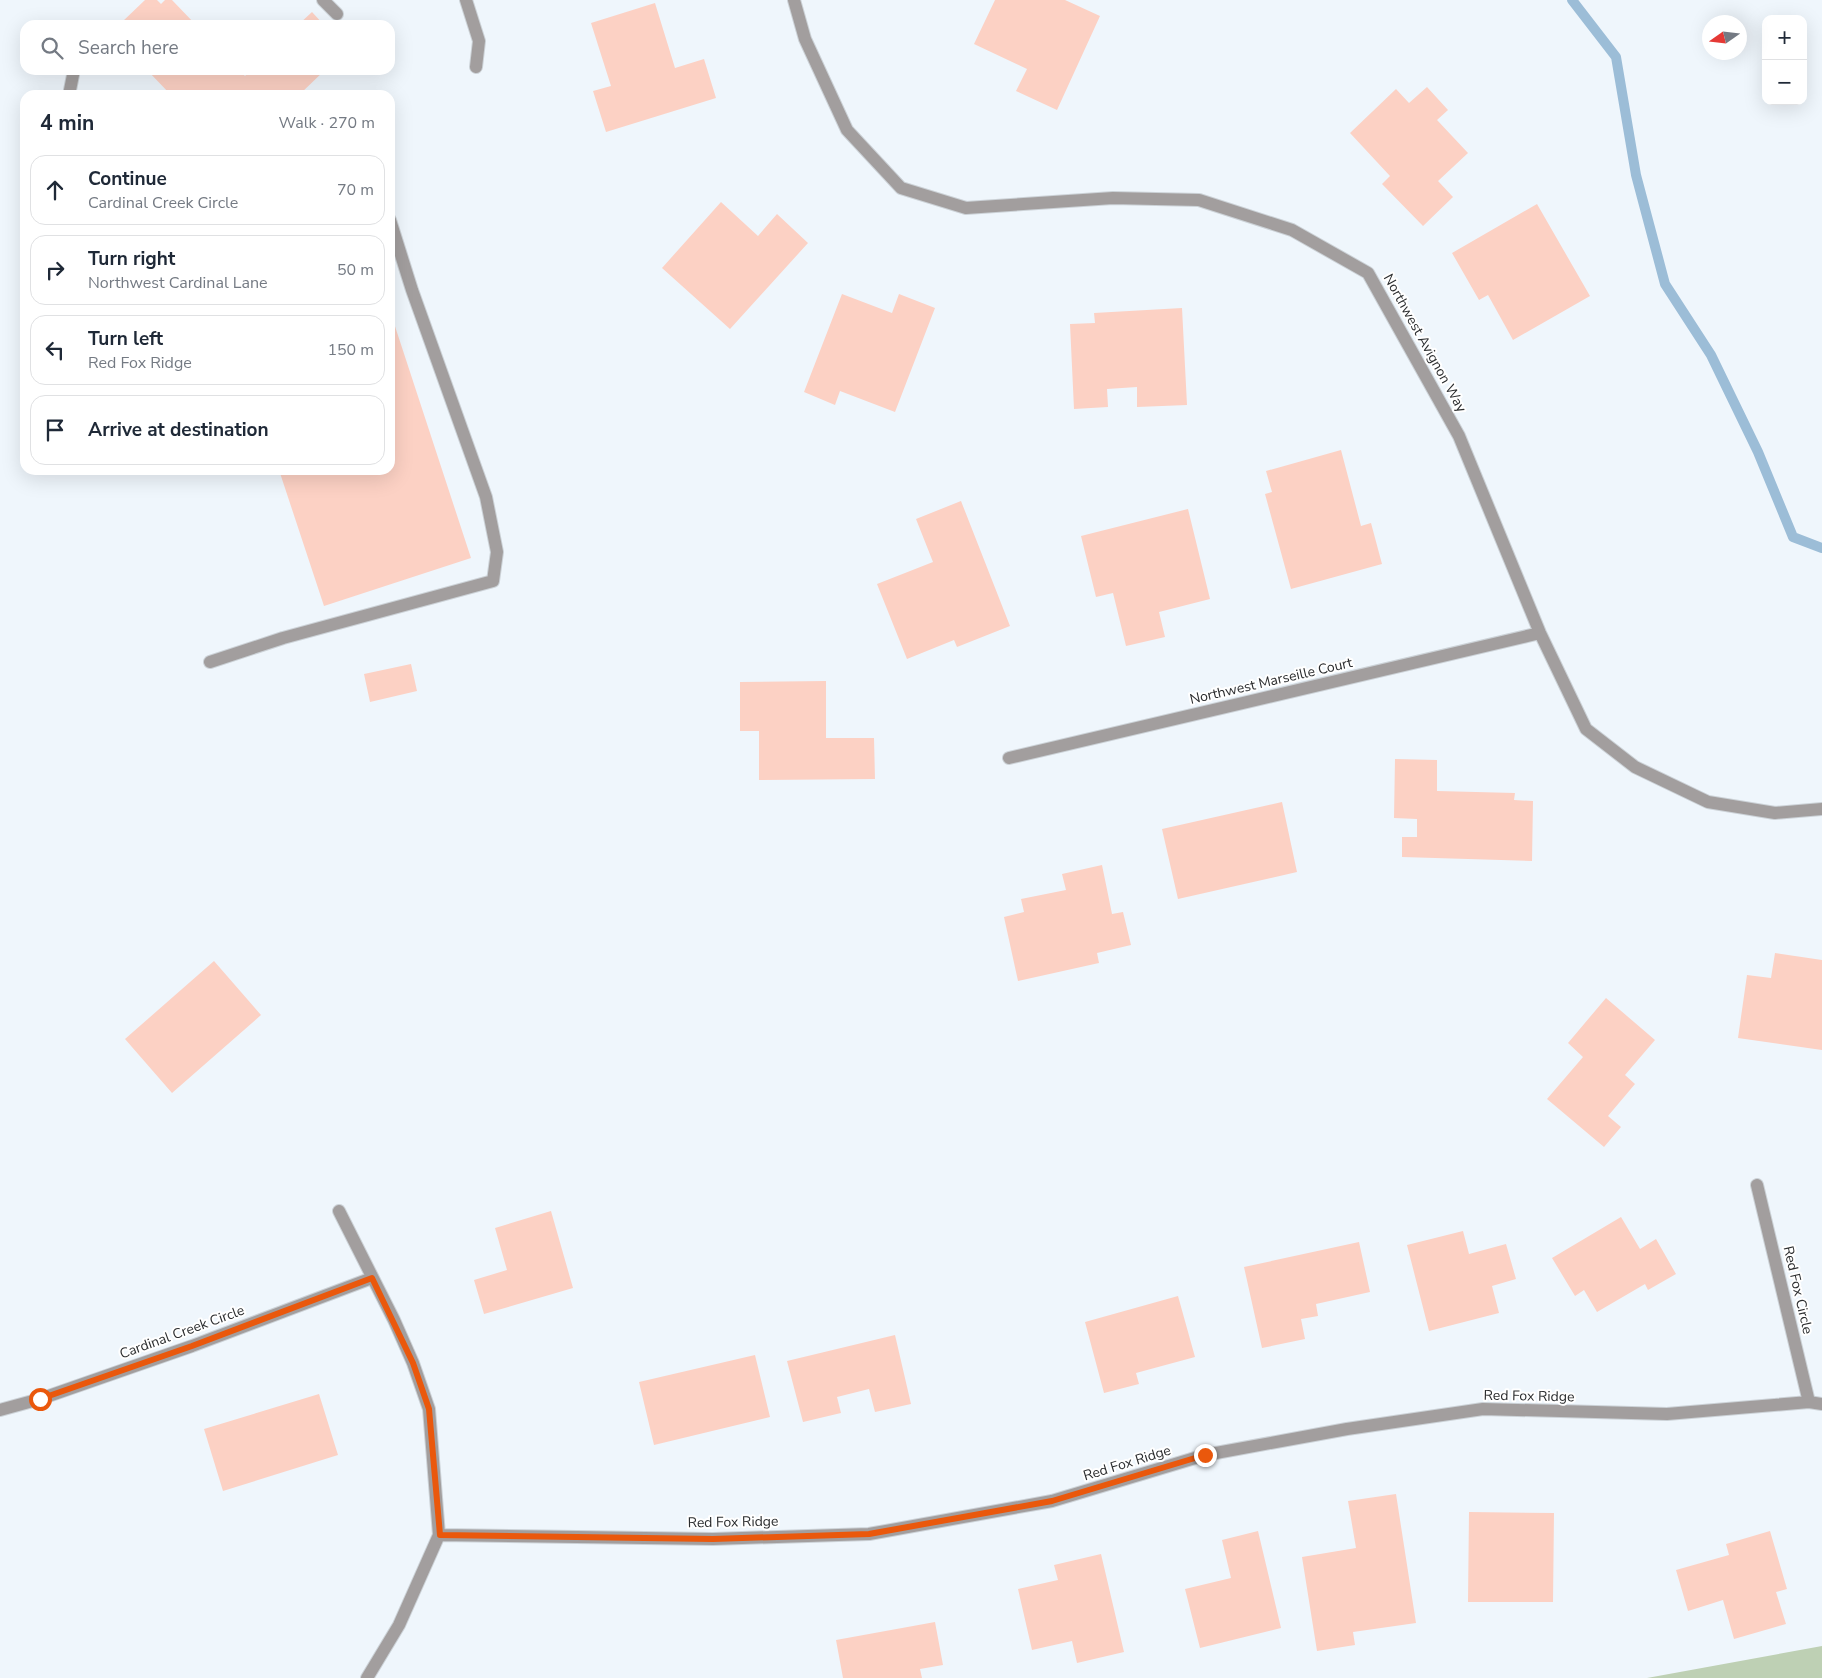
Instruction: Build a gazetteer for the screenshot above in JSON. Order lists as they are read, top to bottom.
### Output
{
  "streets": {
    "street": [
      "Northwest Avignon Way",
      "Northwest Marseille Court",
      "Red Fox Circle",
      "Cardinal Creek Circle",
      "Red Fox Ridge"
    ]
  },
  "crossings": [
    ["Northwest Avignon Way", "Northwest Marseille Court"],
    ["Red Fox Circle", "Red Fox Ridge"]
  ],
  "north": "left",
  "page": {
    "map_buttons": ["+", "−"],
    "search": "Search here",
    "heading": ["4 min", "Walk · 270 m"],
    "list": [
      ["Continue", "Cardinal Creek Circle", "70 m"],
      ["Turn right", "Northwest Cardinal Lane", "50 m"],
      ["Turn left", "Red Fox Ridge", "150 m"],
      "Arrive at destination"
    ]
  }
}
